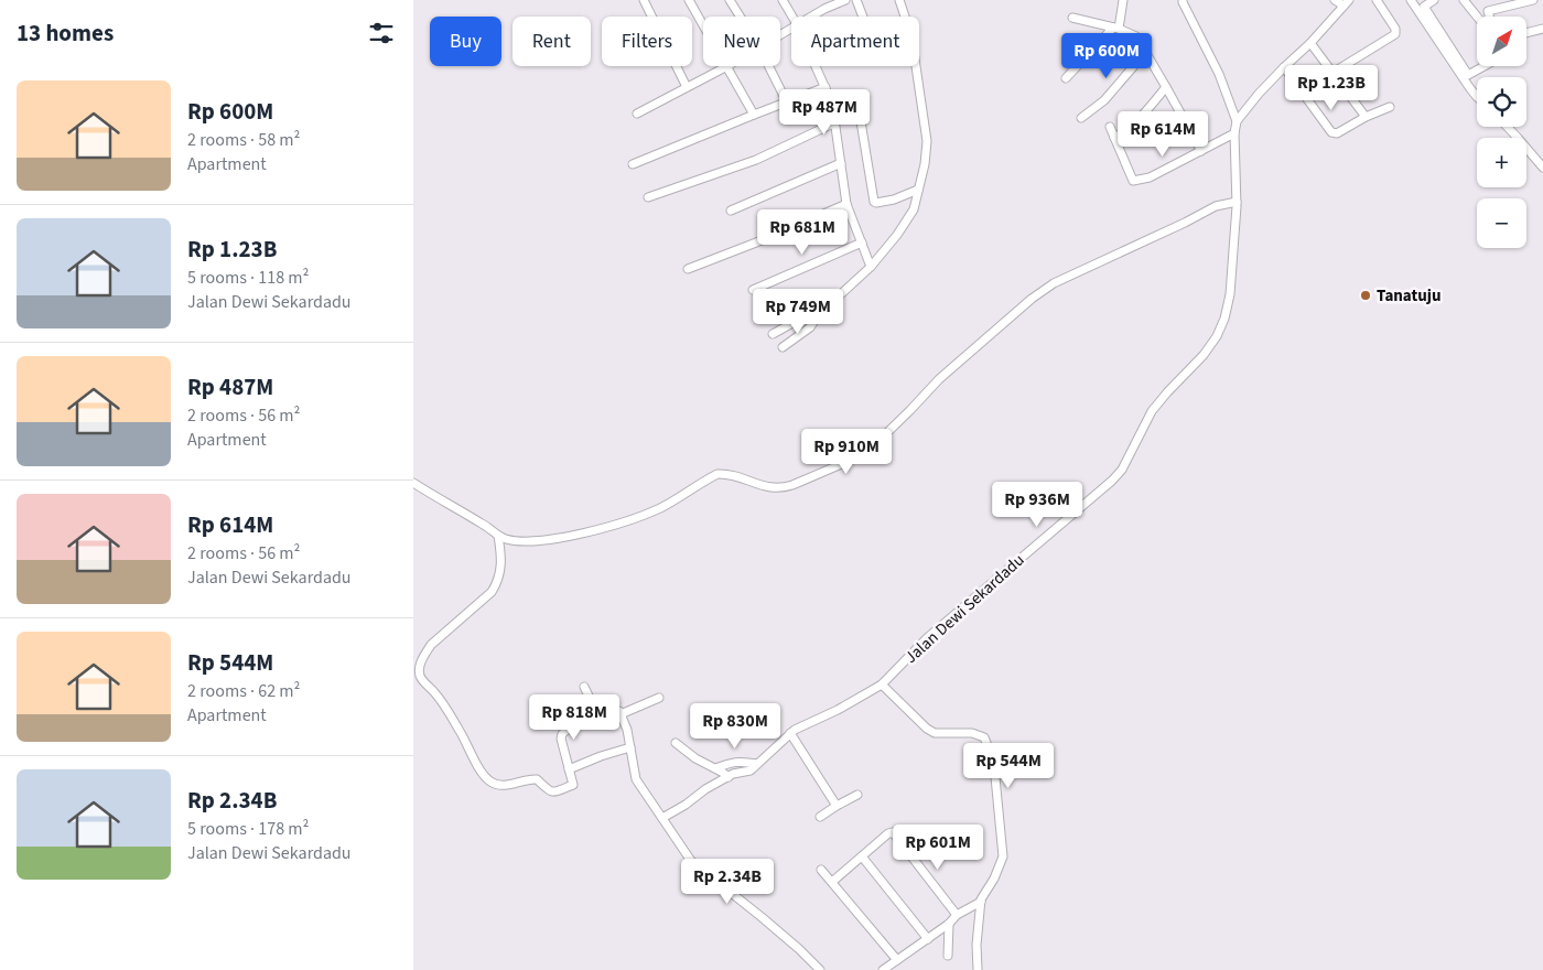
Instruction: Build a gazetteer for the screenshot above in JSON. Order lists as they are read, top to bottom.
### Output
{
  "streets": {
    "street": ["Jalan Dewi Sekardadu"]
  },
  "places": ["Tanatuju"],
  "north": "top right",
  "page": {
    "heading": "13 homes",
    "map_buttons": ["+", "−"],
    "chip": [
      "Buy",
      "Rent",
      "Filters",
      "New",
      "Apartment"
    ],
    "price": [
      "Rp 600M",
      "Rp 1.23B",
      "Rp 487M",
      "Rp 614M",
      "Rp 681M",
      "Rp 749M",
      "Rp 910M",
      "Rp 936M",
      "Rp 818M",
      "Rp 830M",
      "Rp 544M",
      "Rp 601M",
      "Rp 2.34B"
    ],
    "list": [
      {
        "name": "Rp 600M",
        "note": "2 rooms · 58 m² · Apartment"
      },
      {
        "name": "Rp 1.23B",
        "note": "5 rooms · 118 m² · Jalan Dewi Sekardadu"
      },
      {
        "name": "Rp 487M",
        "note": "2 rooms · 56 m² · Apartment"
      },
      {
        "name": "Rp 614M",
        "note": "2 rooms · 56 m² · Jalan Dewi Sekardadu"
      },
      {
        "name": "Rp 544M",
        "note": "2 rooms · 62 m² · Apartment"
      },
      {
        "name": "Rp 2.34B",
        "note": "5 rooms · 178 m² · Jalan Dewi Sekardadu"
      }
    ]
  }
}
